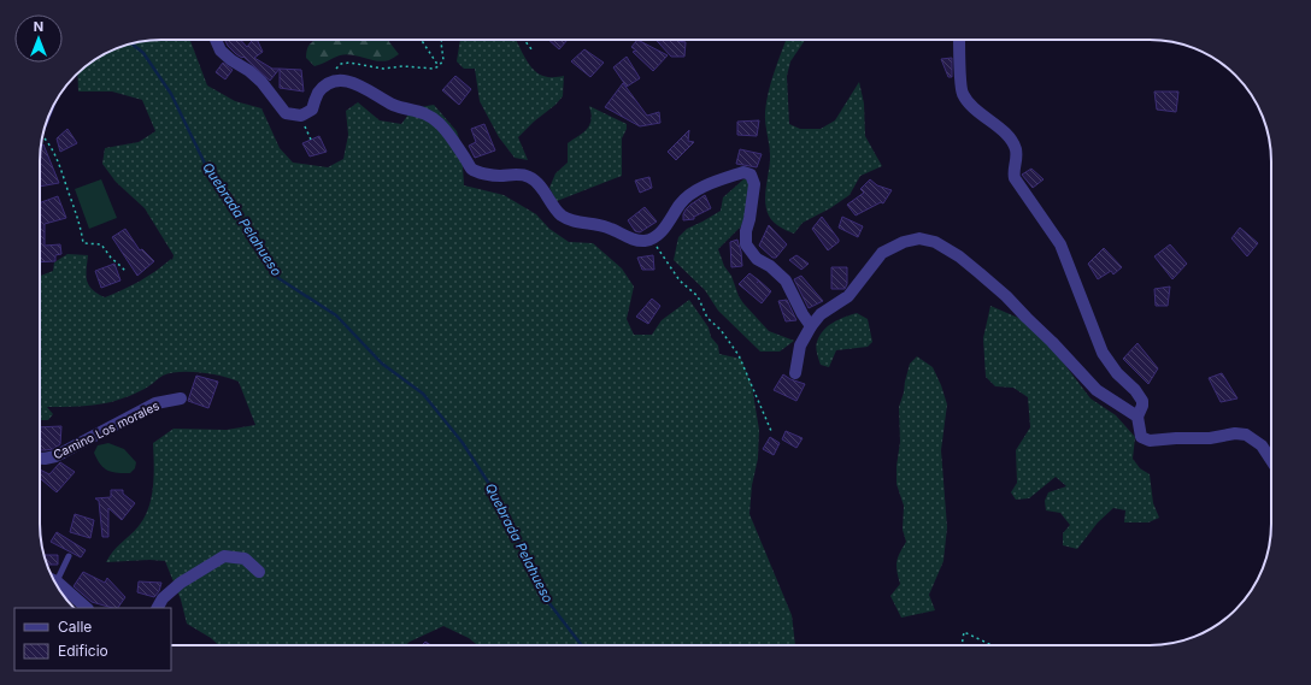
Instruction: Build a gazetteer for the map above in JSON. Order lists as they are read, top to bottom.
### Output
{
  "streets": {
    "street": ["Camino Los morales"]
  },
  "water": ["Quebrada Pelahueso"],
  "legend": ["Calle", "Edificio"],
  "north": "top"
}
